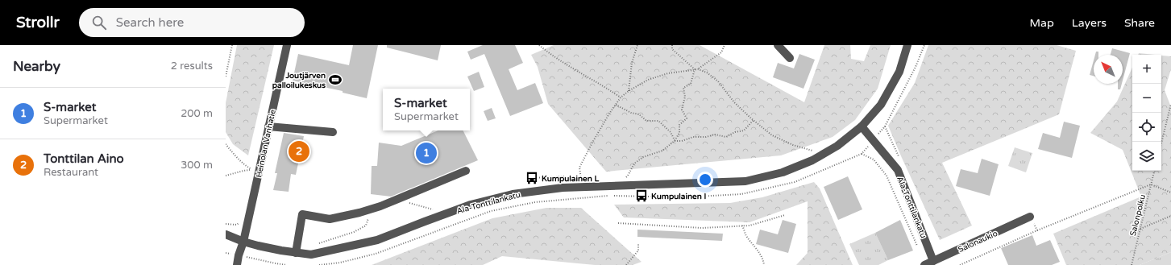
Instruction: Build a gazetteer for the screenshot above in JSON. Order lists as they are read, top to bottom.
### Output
{
  "streets": {
    "street": ["Heinolan Vanhatie", "Ala-Tonttilankatu", "Salonaukio"],
    "path": ["Salonpolku"]
  },
  "crossings": [
    ["Heinolan Vanhatie", "Ala-Tonttilankatu"],
    ["Ala-Tonttilankatu", "Salonaukio"]
  ],
  "places": {
    "sports": ["Joutjärven palloilukeskus"],
    "bus stop": ["Kumpulainen L", "Kumpulainen I"]
  },
  "north": "top left",
  "page": {
    "header": "Strollr",
    "search": "Search here",
    "nav": ["Map", "Layers", "Share"],
    "heading": ["Nearby", "2 results"],
    "map_buttons": ["+", "−"],
    "list": [
      {
        "mark": "1",
        "name": "S-market",
        "note": "Supermarket",
        "value": "200 m"
      },
      {
        "mark": "2",
        "name": "Tonttilan Aino",
        "note": "Restaurant",
        "value": "300 m"
      }
    ],
    "popup": ["S-market", "Supermarket"],
    "pins": ["2", "1"]
  }
}
